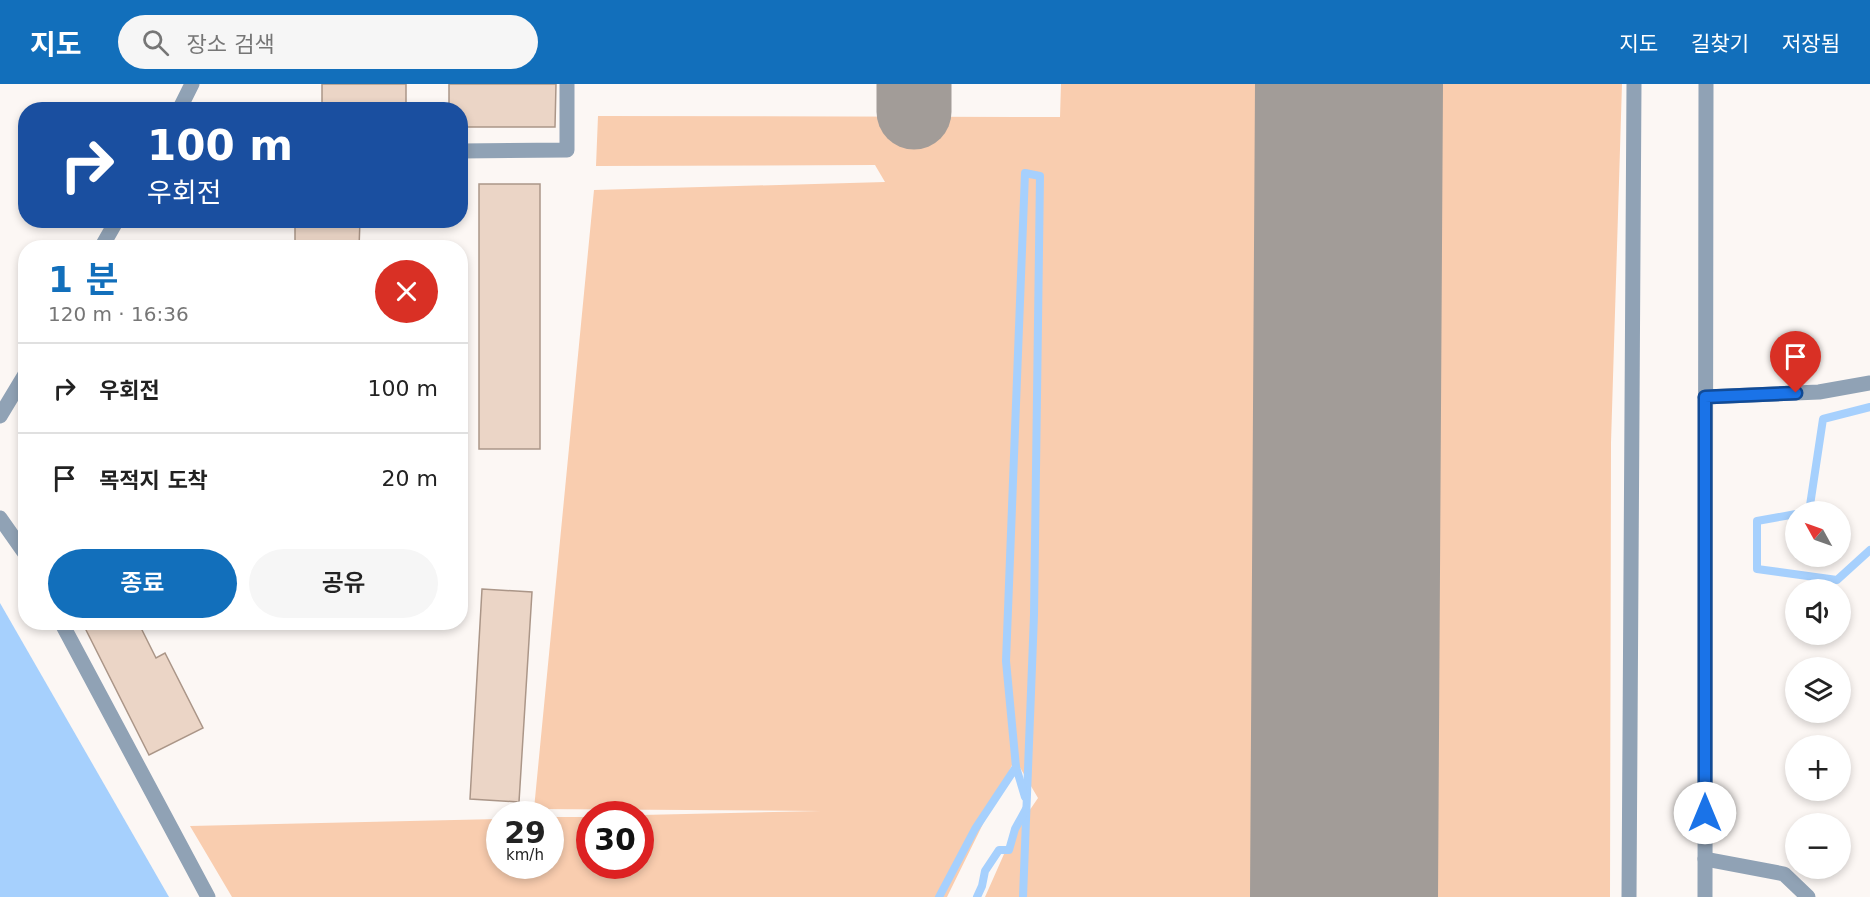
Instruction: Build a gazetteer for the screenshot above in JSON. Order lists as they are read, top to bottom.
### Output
{
  "north": "top left",
  "page": {
    "header": "지도",
    "search": "장소 검색",
    "nav": ["지도", "길찾기", "저장됨"],
    "turn": ["100 m", "우회전"],
    "heading": ["1 분", "120 m · 16:36"],
    "list": [
      {
        "name": "우회전",
        "value": "100 m"
      },
      {
        "name": "목적지 도착",
        "value": "20 m"
      }
    ],
    "map_buttons": ["+", "−"],
    "buttons": ["종료", "공유"],
    "speed": "29 km/h",
    "limit": "30"
  }
}
